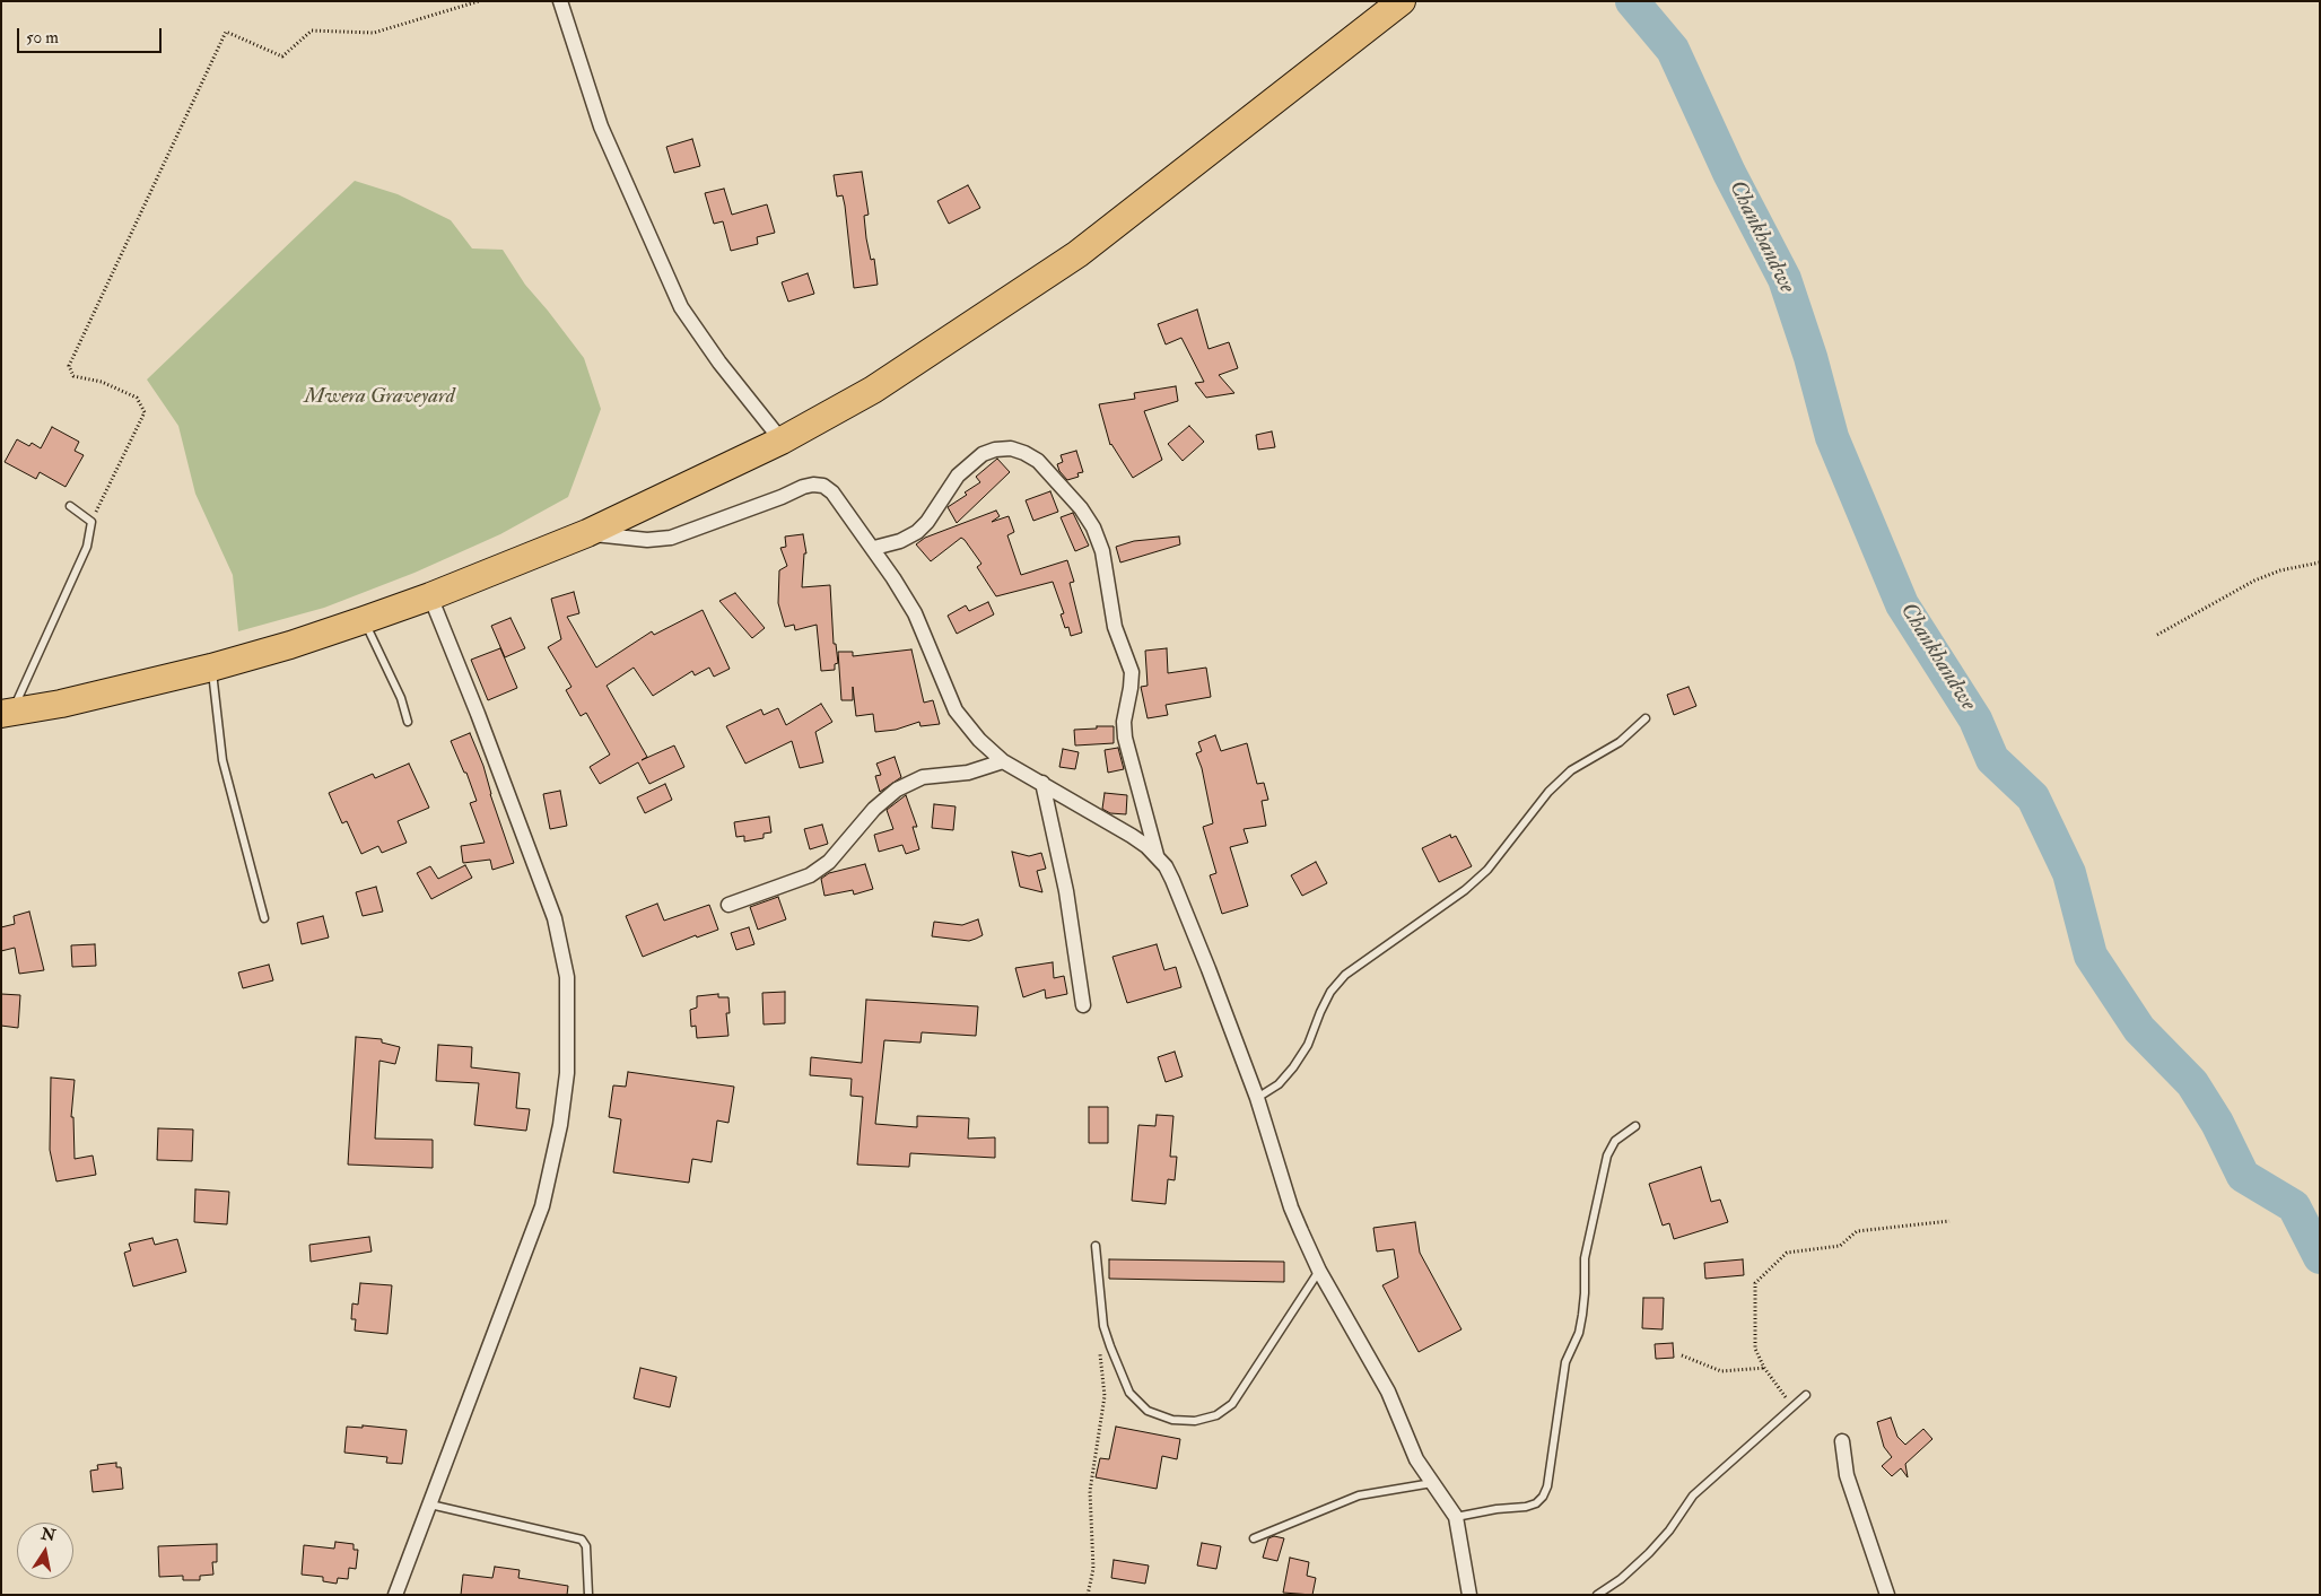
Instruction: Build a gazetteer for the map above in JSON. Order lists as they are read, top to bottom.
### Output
{
  "water": ["Chankhandwe"],
  "parks": ["Mwera Graveyard"],
  "scale_bar": "50 m",
  "north": "top"
}
